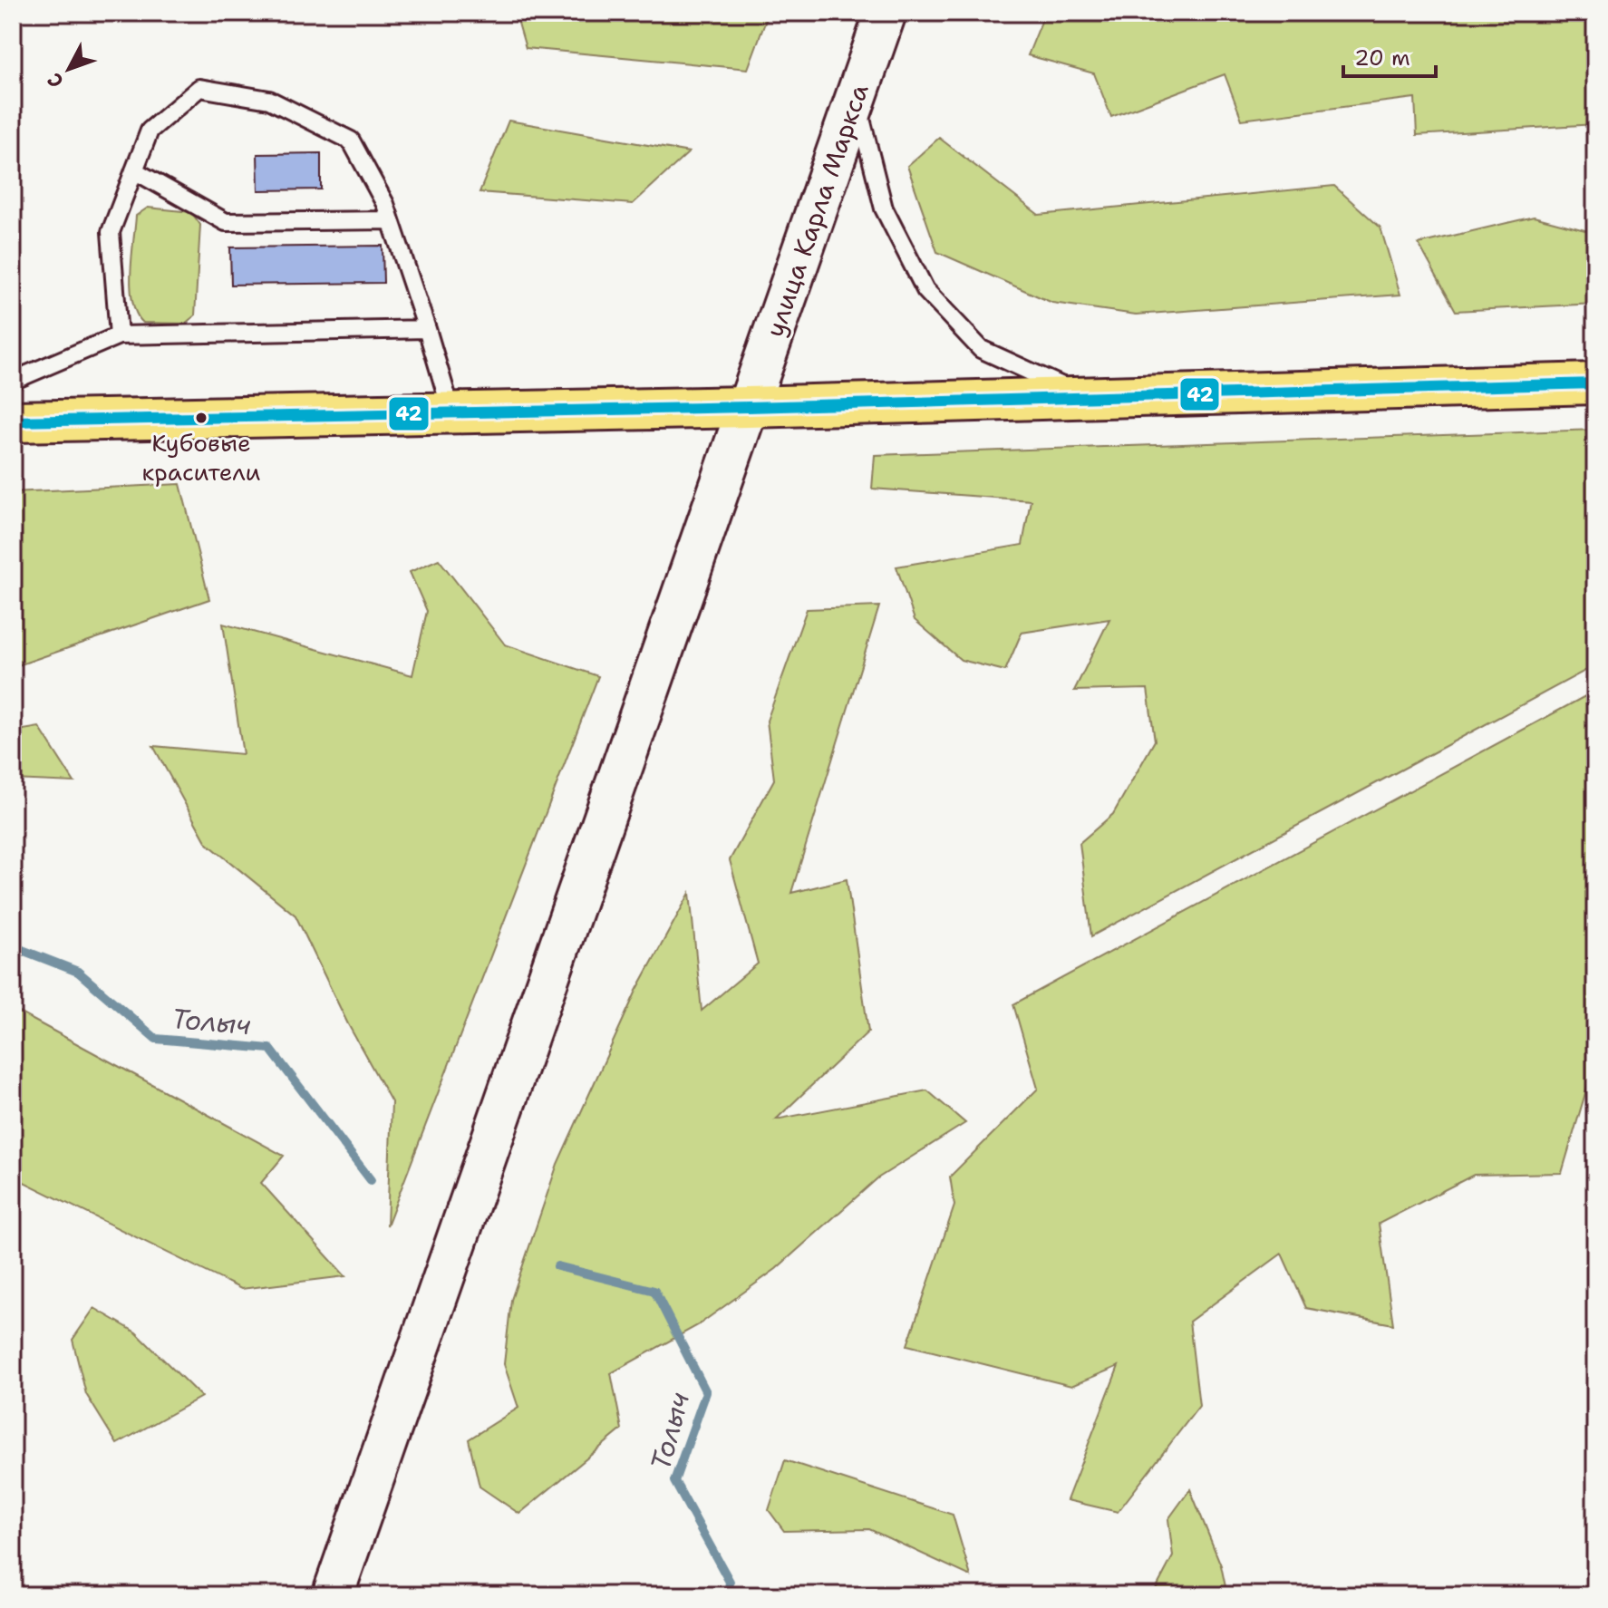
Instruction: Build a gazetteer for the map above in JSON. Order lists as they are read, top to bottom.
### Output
{
  "streets": {
    "street": ["улица Карла Маркса"]
  },
  "water": ["Толыч"],
  "places": ["Кубовые красители"],
  "lines": ["transit line 42"],
  "scale_bar": "20 m",
  "north": "bottom left"
}
